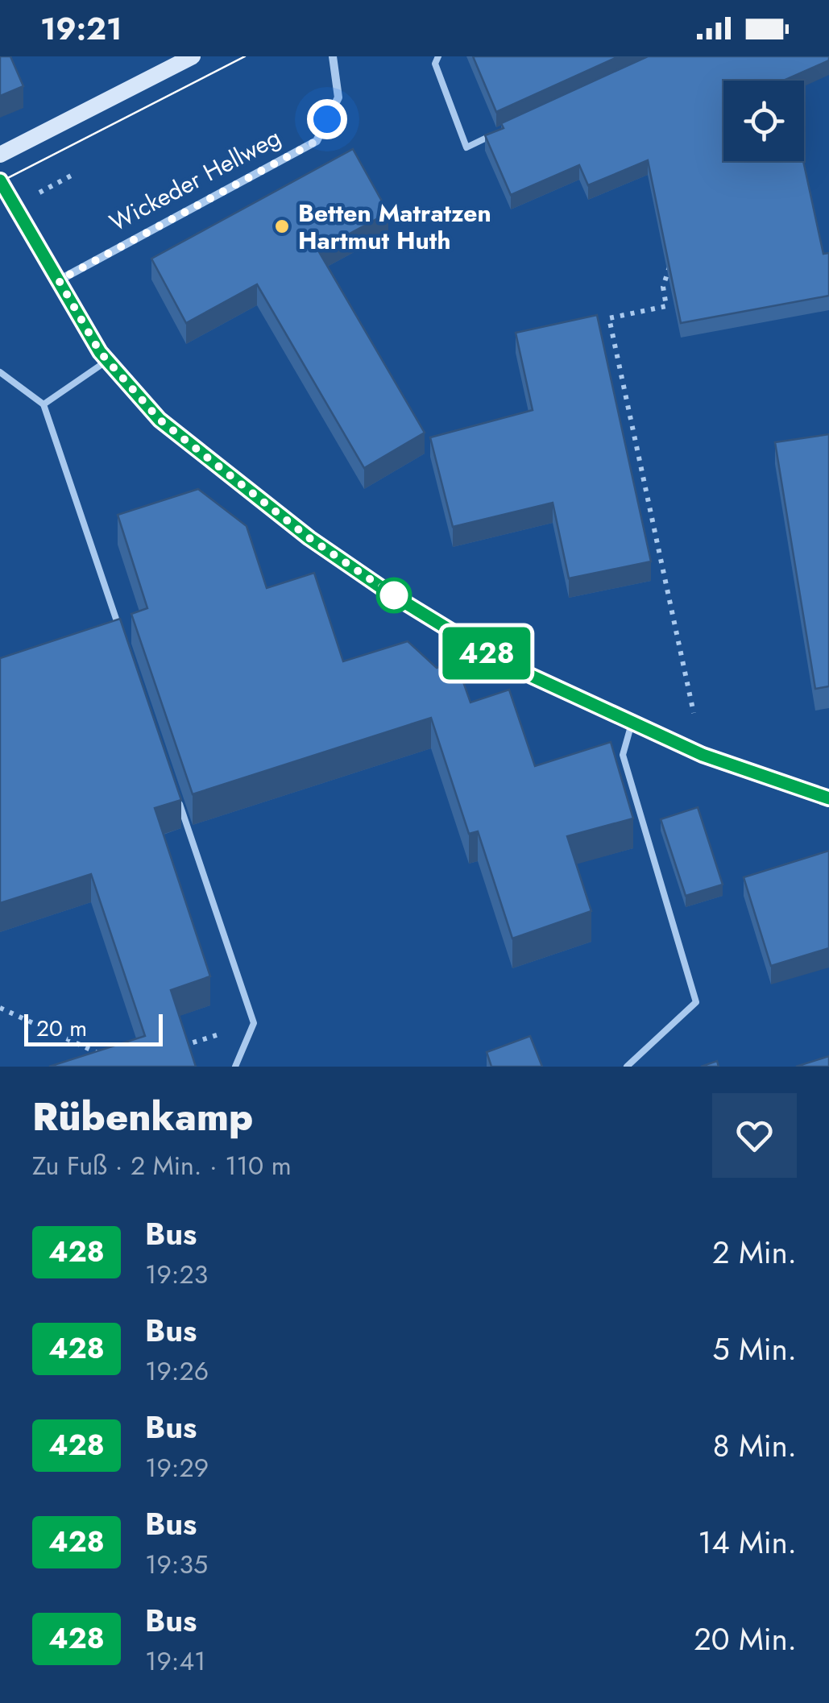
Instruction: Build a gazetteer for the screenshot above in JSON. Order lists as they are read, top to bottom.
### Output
{
  "streets": {
    "street": ["Wickeder Hellweg"]
  },
  "places": ["Betten Matratzen Hartmut Huth"],
  "lines": ["bus line 428"],
  "scale_bar": "20 m",
  "page": {
    "status": "19:21",
    "on_map": "428",
    "scale": "20 m",
    "heading": ["Rübenkamp", "Zu Fuß · 2 Min. · 110 m"],
    "list": [
      {
        "mark": "428",
        "name": "Bus",
        "note": "19:23",
        "value": "2 Min."
      },
      {
        "mark": "428",
        "name": "Bus",
        "note": "19:26",
        "value": "5 Min."
      },
      {
        "mark": "428",
        "name": "Bus",
        "note": "19:29",
        "value": "8 Min."
      },
      {
        "mark": "428",
        "name": "Bus",
        "note": "19:35",
        "value": "14 Min."
      },
      {
        "mark": "428",
        "name": "Bus",
        "note": "19:41",
        "value": "20 Min."
      }
    ]
  }
}
